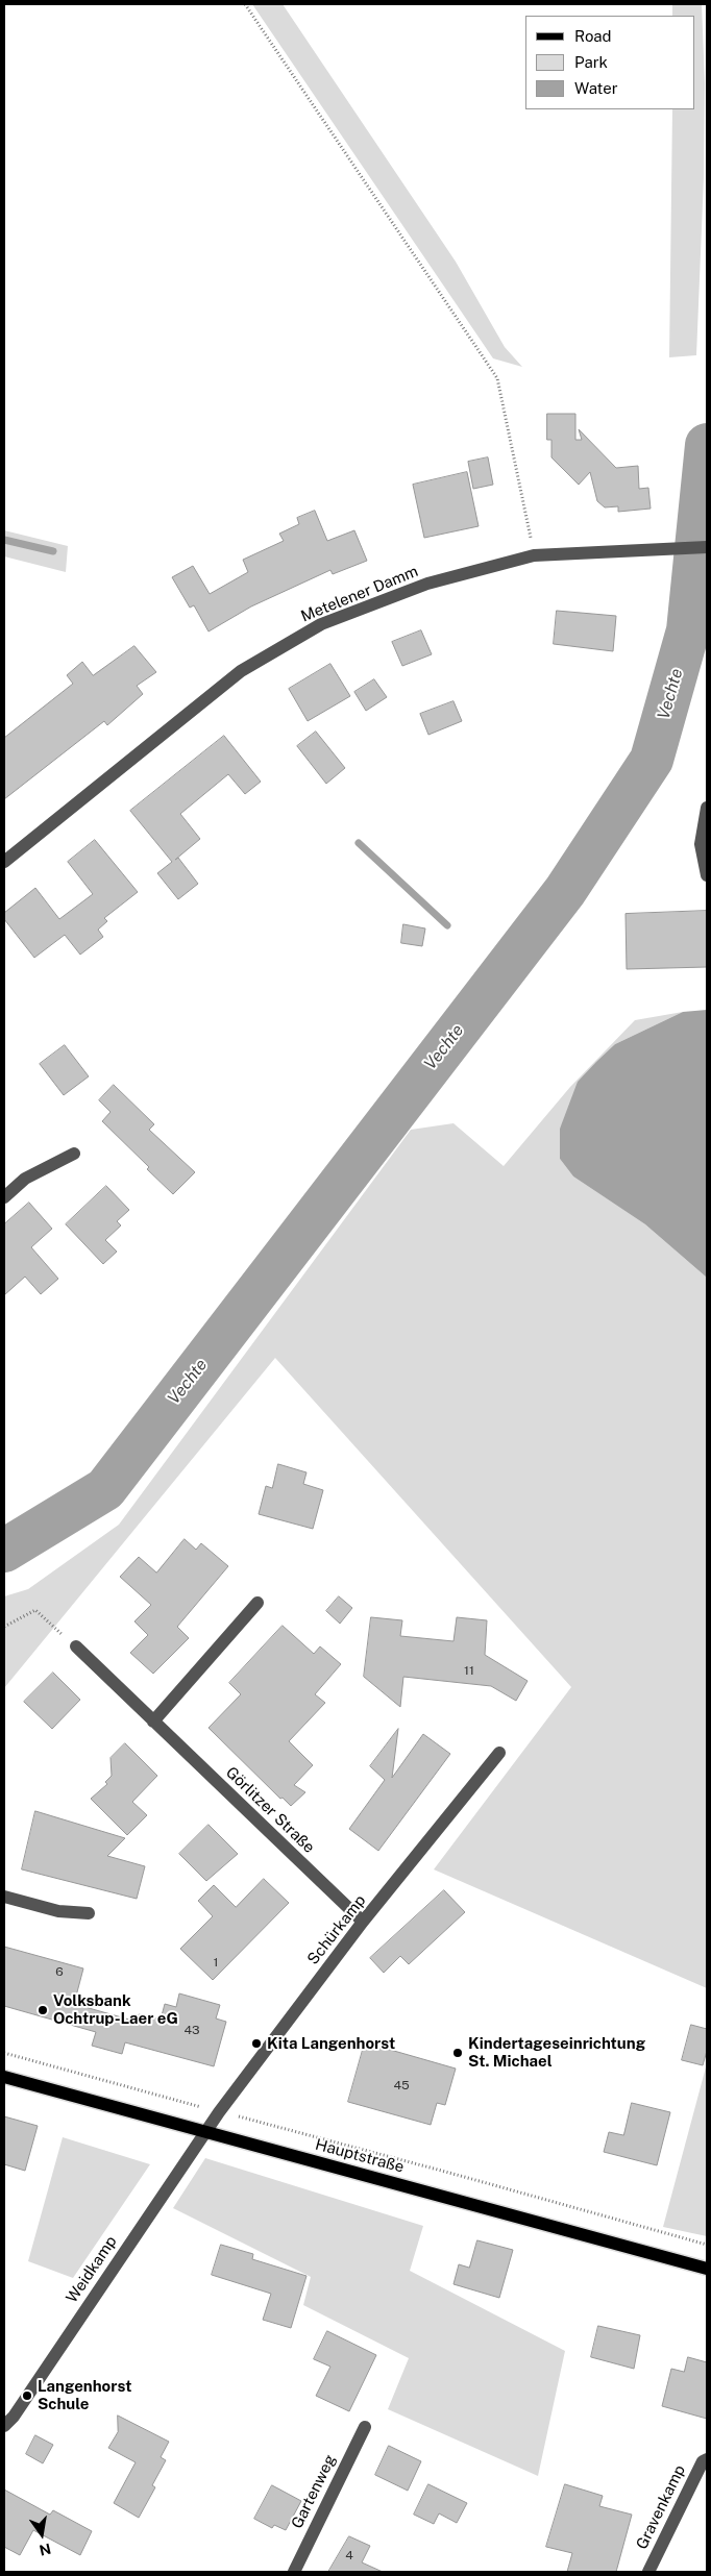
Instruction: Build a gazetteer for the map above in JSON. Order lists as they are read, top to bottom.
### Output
{
  "streets": {
    "main road": ["Hauptstraße"],
    "street": [
      "Metelener Damm",
      "Görlitzer Straße",
      "Schürkamp",
      "Weidkamp",
      "Gartenweg",
      "Gravenkamp"
    ]
  },
  "crossings": [
    ["Görlitzer Straße", "Schürkamp"],
    ["Schürkamp", "Hauptstraße"],
    ["Schürkamp", "Weidkamp"],
    ["Hauptstraße", "Weidkamp"]
  ],
  "water": ["Vechte"],
  "places": [
    "Volksbank Ochtrup-Laer eG",
    "Kita Langenhorst",
    "Kindertageseinrichtung St. Michael",
    "Langenhorst Schule"
  ],
  "house_numbers": [
    "11",
    "1",
    "6",
    "43",
    "45",
    "4"
  ],
  "legend": ["Road", "Park", "Water"],
  "north": "bottom"
}
